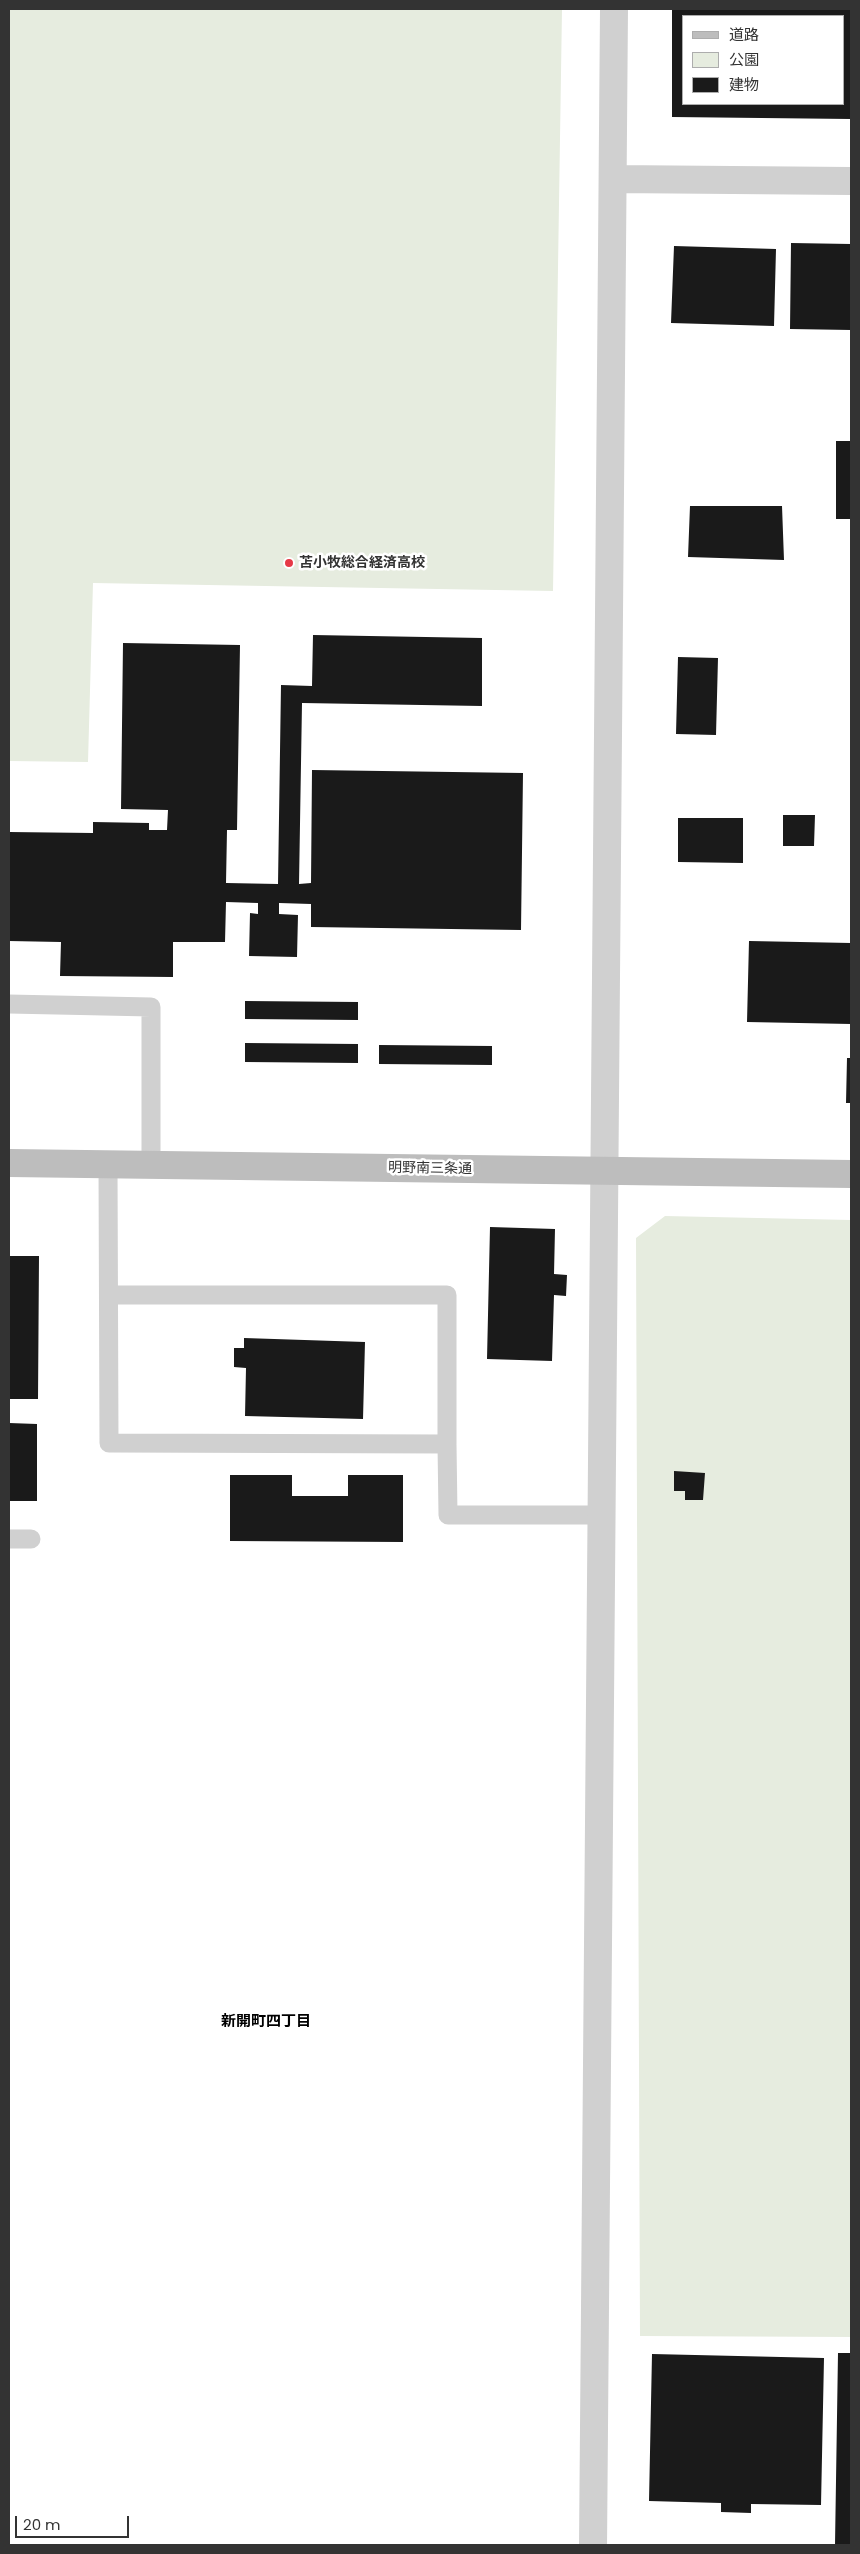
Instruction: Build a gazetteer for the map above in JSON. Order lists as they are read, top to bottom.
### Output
{
  "streets": {
    "street": ["明野南三条通"]
  },
  "districts": ["新開町四丁目"],
  "places": ["苫小牧総合経済高校"],
  "legend": ["道路", "公園", "建物"],
  "scale_bar": "20 m"
}
